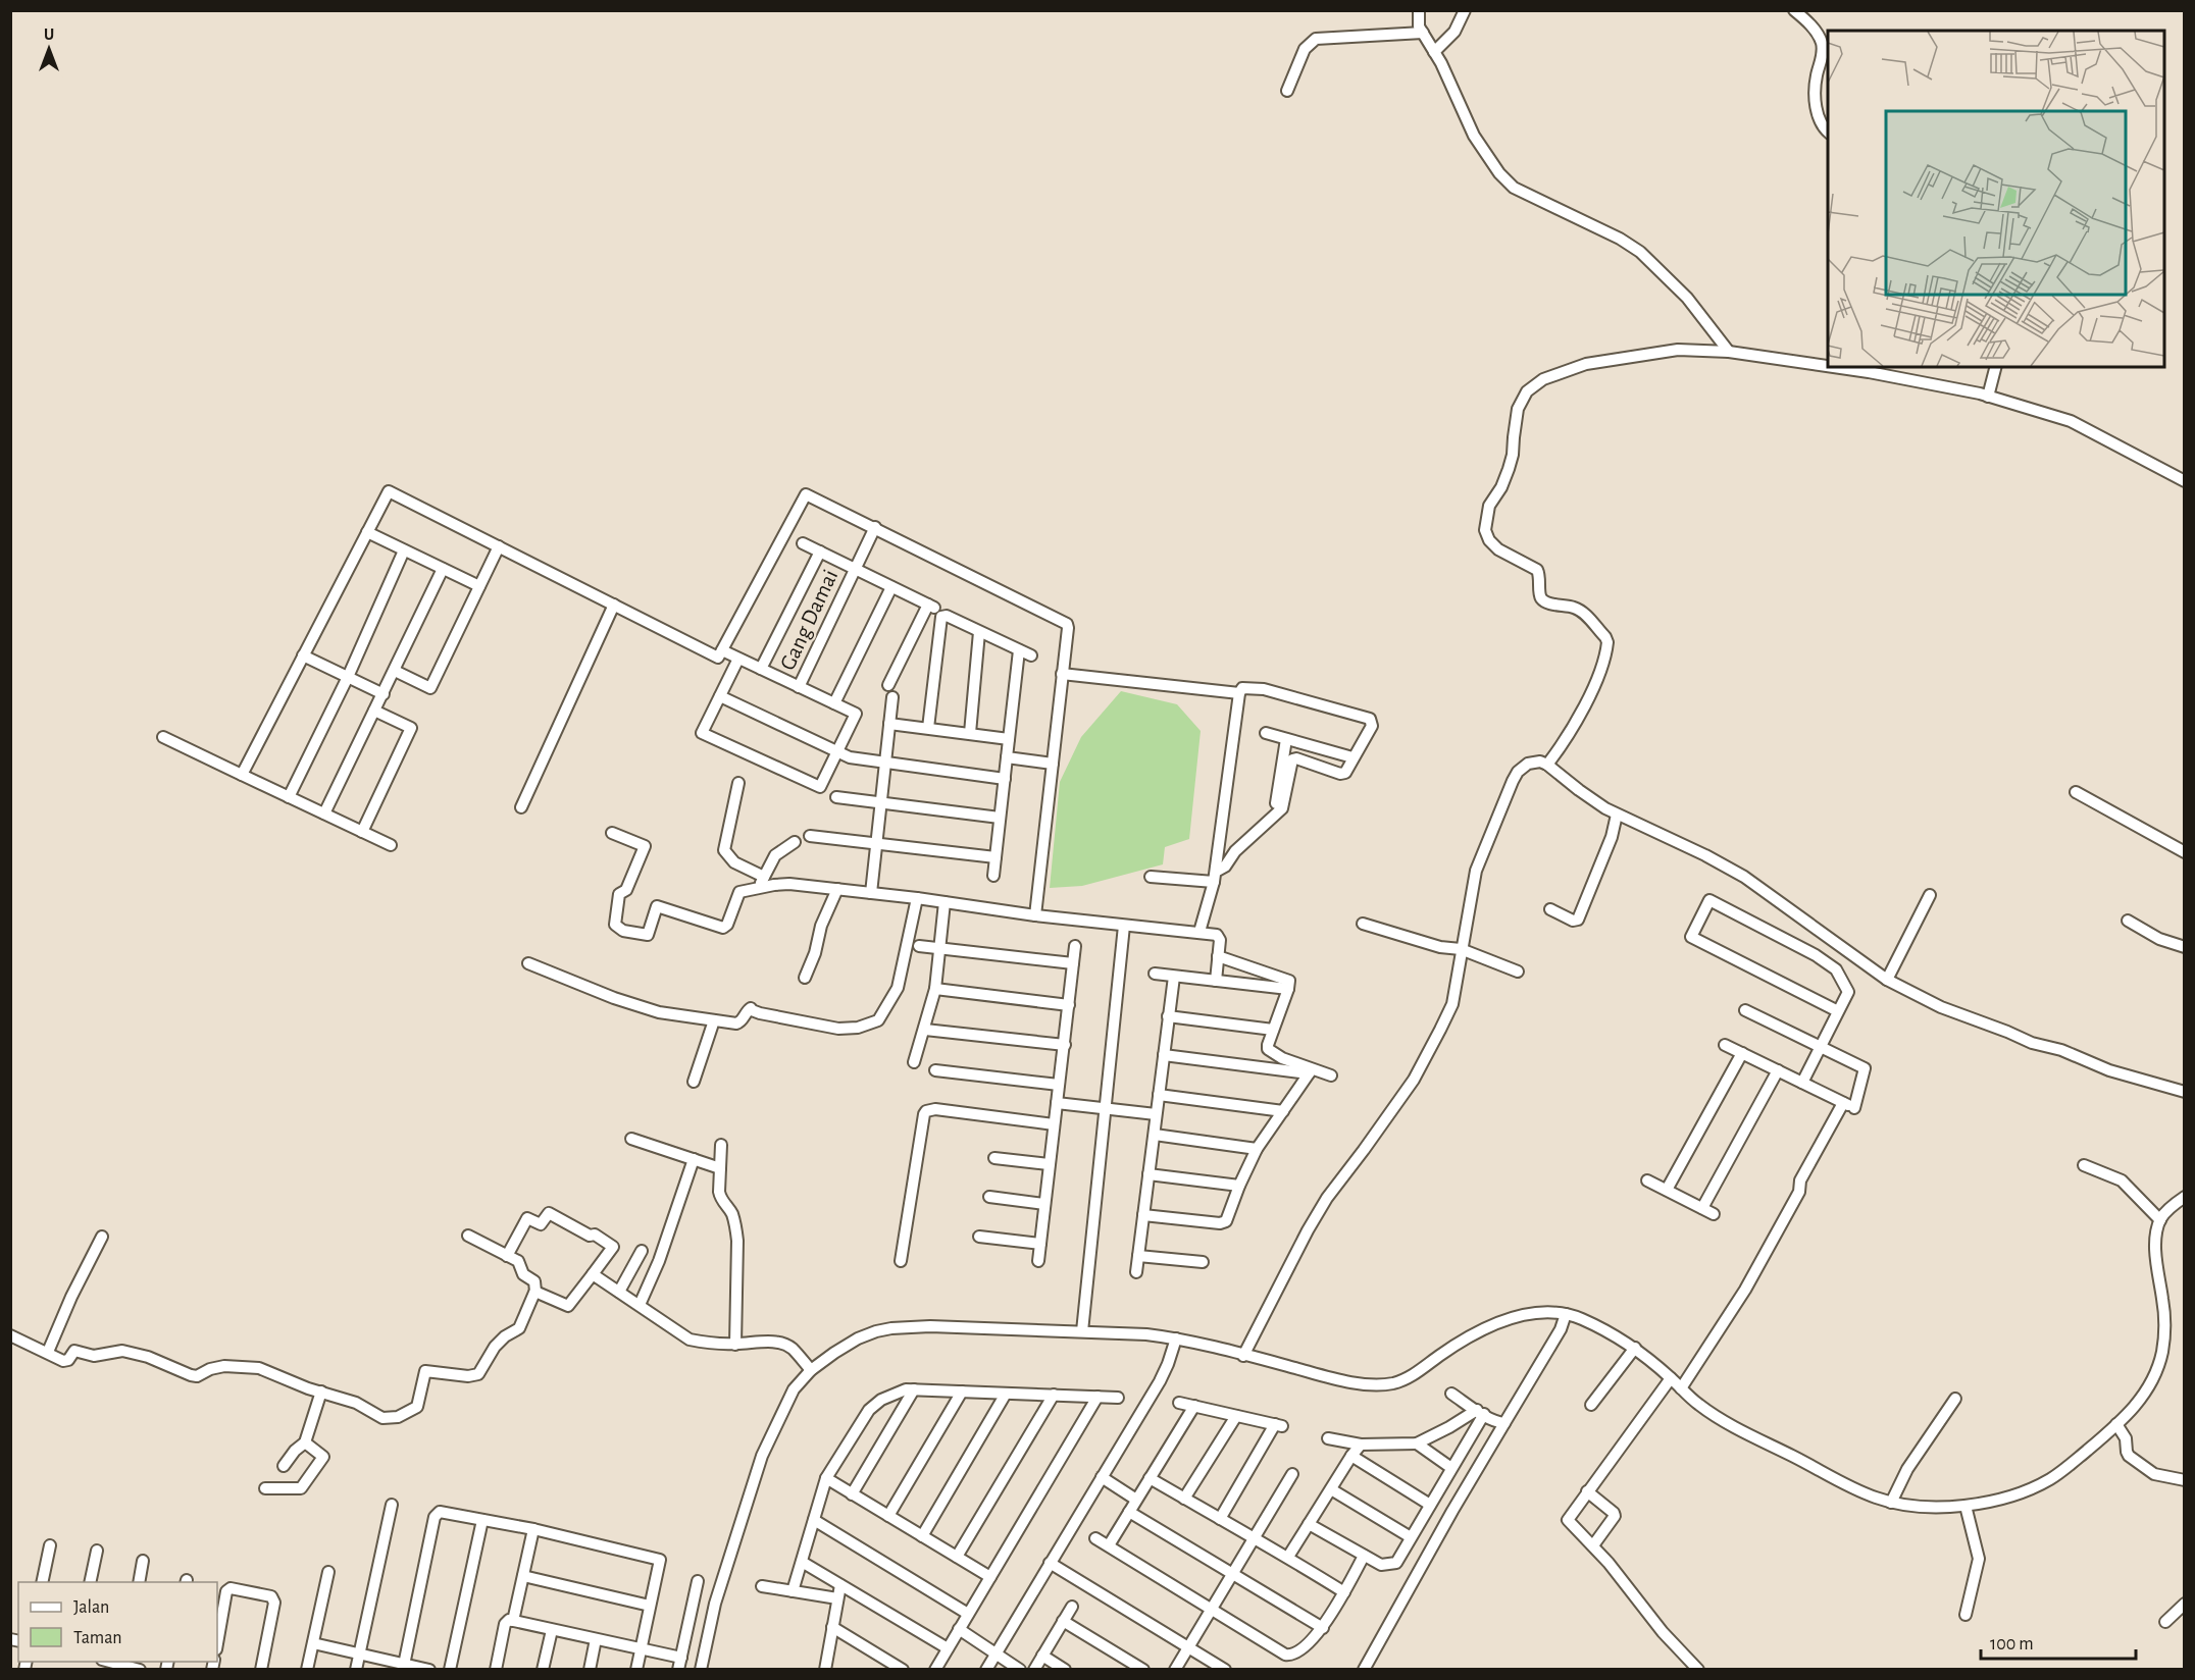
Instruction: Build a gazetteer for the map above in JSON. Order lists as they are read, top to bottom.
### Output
{
  "streets": {
    "street": ["Gang Damai"]
  },
  "legend": ["Jalan", "Taman"],
  "scale_bar": "100 m",
  "north": "top"
}
